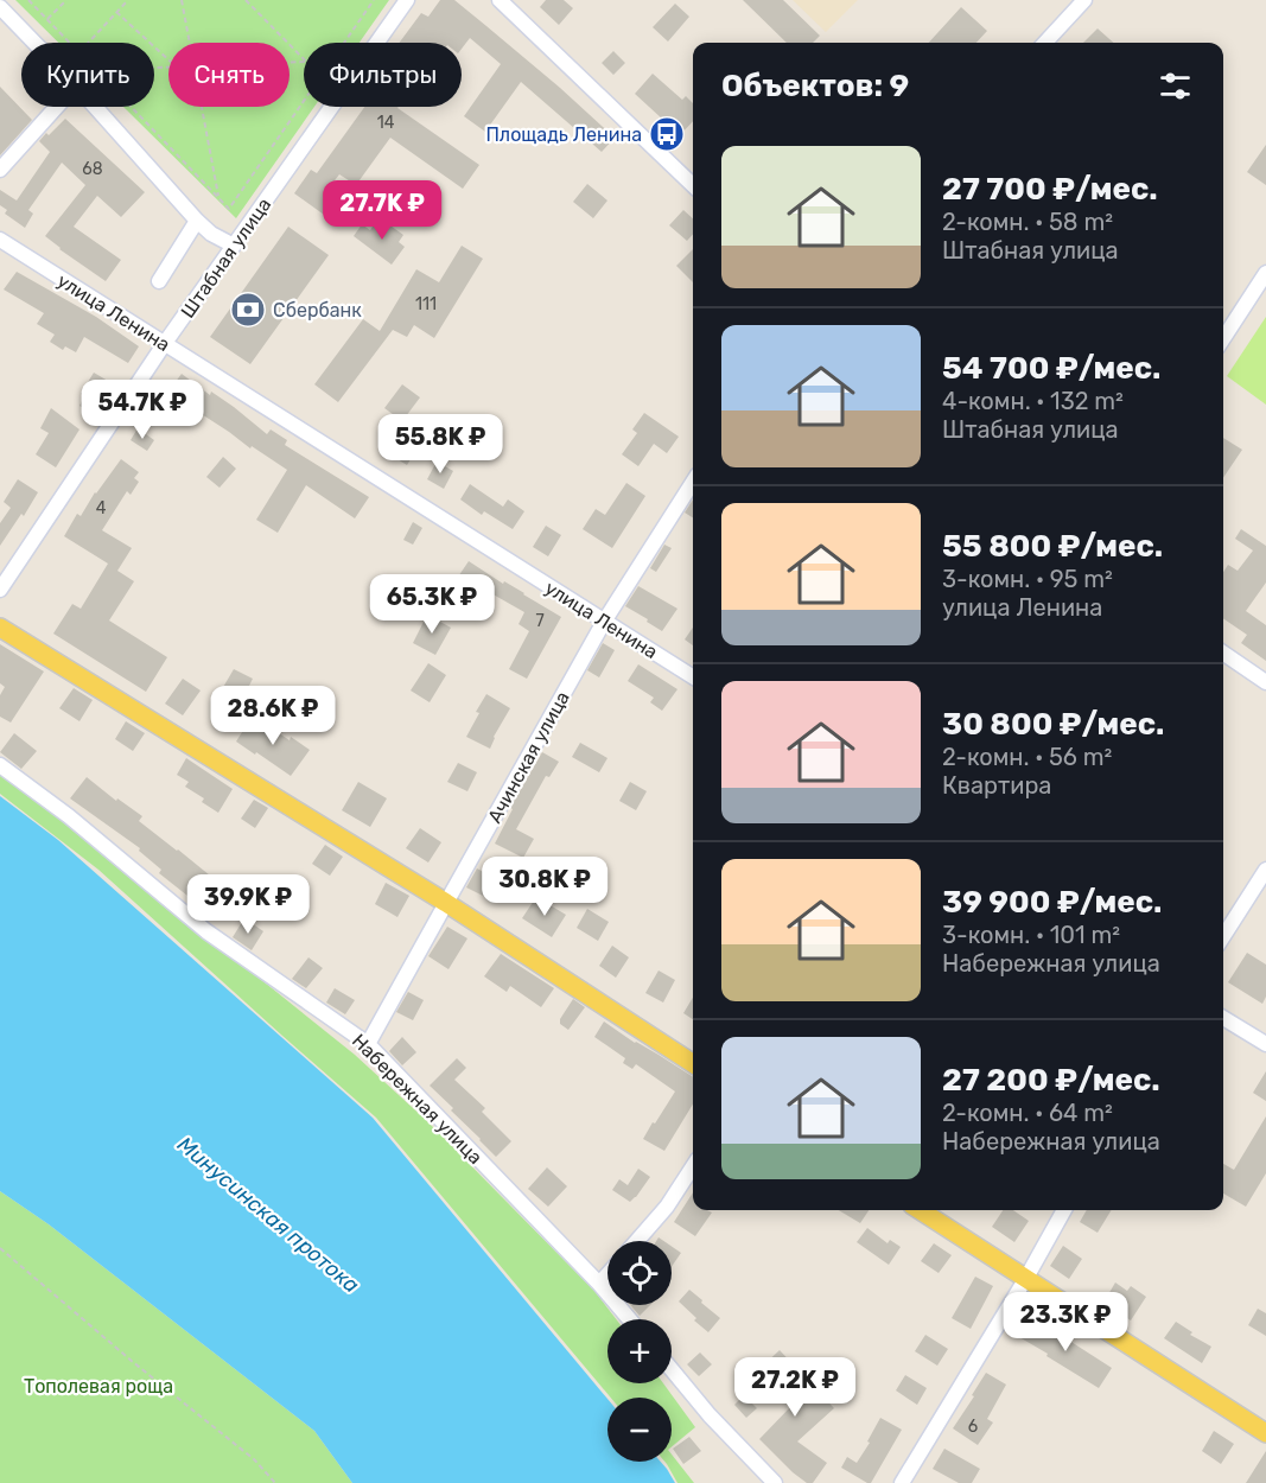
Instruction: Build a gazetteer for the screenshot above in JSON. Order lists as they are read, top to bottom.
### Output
{
  "streets": {
    "street": [
      "Штабная улица",
      "улица Ленина",
      "Ачинская улица",
      "Набережная улица"
    ]
  },
  "crossings": [
    ["Штабная улица", "улица Ленина"],
    ["улица Ленина", "Ачинская улица"],
    ["Ачинская улица", "Набережная улица"]
  ],
  "water": ["Минусинская протока"],
  "parks": ["Тополевая роща"],
  "places": {
    "bus stop": ["Площадь Ленина"],
    "bank": ["Сбербанк"]
  },
  "house_numbers": [
    "14",
    "68",
    "111",
    "4",
    "7",
    "6"
  ],
  "page": {
    "chip": ["Купить", "Снять", "Фильтры"],
    "heading": "Объектов: 9",
    "list": [
      {
        "name": "27 700 ₽/мес.",
        "note": "2-комн. · 58 m² · Штабная улица"
      },
      {
        "name": "54 700 ₽/мес.",
        "note": "4-комн. · 132 m² · Штабная улица"
      },
      {
        "name": "55 800 ₽/мес.",
        "note": "3-комн. · 95 m² · улица Ленина"
      },
      {
        "name": "30 800 ₽/мес.",
        "note": "2-комн. · 56 m² · Квартира"
      },
      {
        "name": "39 900 ₽/мес.",
        "note": "3-комн. · 101 m² · Набережная улица"
      },
      {
        "name": "27 200 ₽/мес.",
        "note": "2-комн. · 64 m² · Набережная улица"
      }
    ],
    "price": [
      "27.7K ₽",
      "54.7K ₽",
      "55.8K ₽",
      "65.3K ₽",
      "28.6K ₽",
      "30.8K ₽",
      "39.9K ₽",
      "23.3K ₽",
      "27.2K ₽"
    ],
    "map_buttons": ["+", "−"]
  }
}
